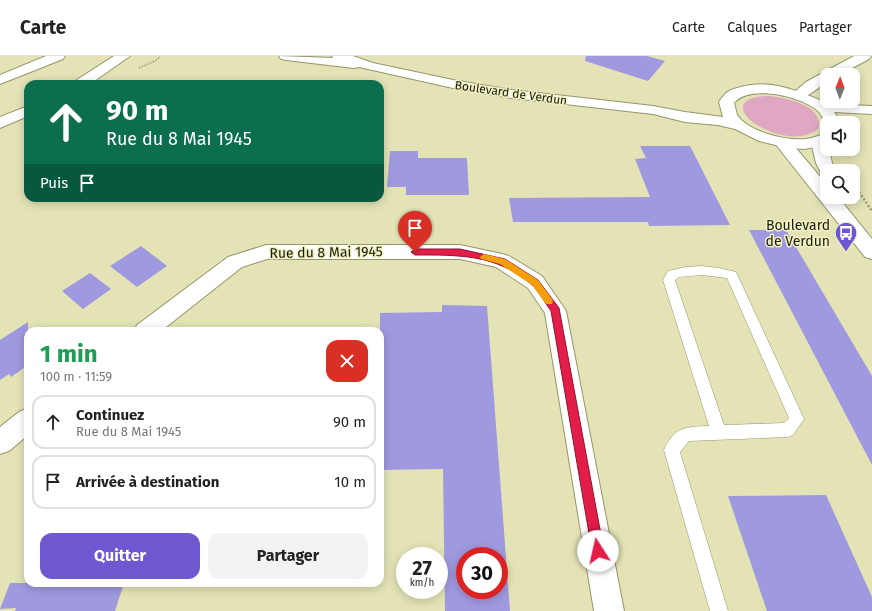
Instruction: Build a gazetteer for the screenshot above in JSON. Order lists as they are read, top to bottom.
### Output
{
  "streets": {
    "main road": ["Boulevard de Verdun", "Rue du 8 Mai 1945"]
  },
  "places": {
    "bus stop": ["Boulevard de Verdun"]
  },
  "north": "top",
  "page": {
    "header": "Carte",
    "nav": ["Carte", "Calques", "Partager"],
    "turn": ["90 m", "Rue du 8 Mai 1945"],
    "then": "Puis",
    "heading": ["1 min", "100 m · 11:59"],
    "list": [
      {
        "name": "Continuez",
        "note": "Rue du 8 Mai 1945",
        "value": "90 m"
      },
      {
        "name": "Arrivée à destination",
        "value": "10 m"
      }
    ],
    "buttons": ["Quitter", "Partager"],
    "speed": "27 km/h",
    "limit": "30"
  }
}
